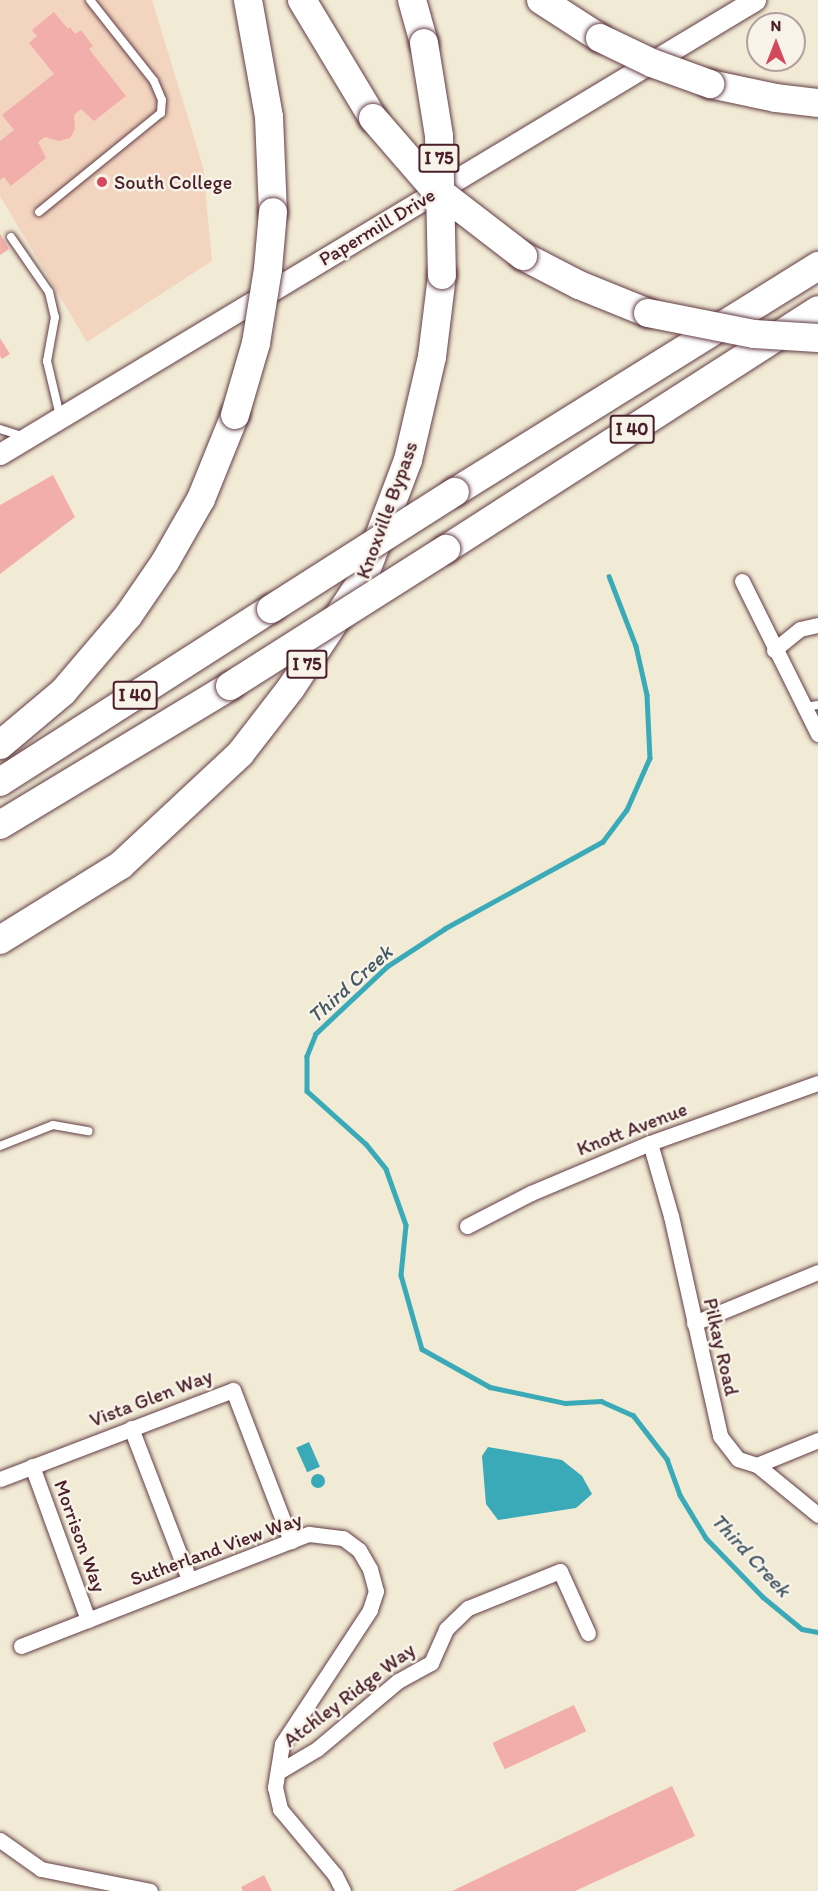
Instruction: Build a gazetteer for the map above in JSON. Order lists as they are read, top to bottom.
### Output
{
  "streets": {
    "highway": ["I 75", "I 40", "Knoxville Bypass"],
    "main road": ["Papermill Drive"],
    "street": [
      "Knott Avenue",
      "Pilkay Road",
      "Vista Glen Way",
      "Morrison Way",
      "Sutherland View Way",
      "Atchley Ridge Way"
    ]
  },
  "crossings": [
    ["Knott Avenue", "Pilkay Road"],
    ["Vista Glen Way", "Morrison Way"],
    ["Vista Glen Way", "Sutherland View Way"],
    ["Morrison Way", "Sutherland View Way"],
    ["Sutherland View Way", "Atchley Ridge Way"]
  ],
  "water": ["Third Creek"],
  "places": ["South College"],
  "north": "top"
}
